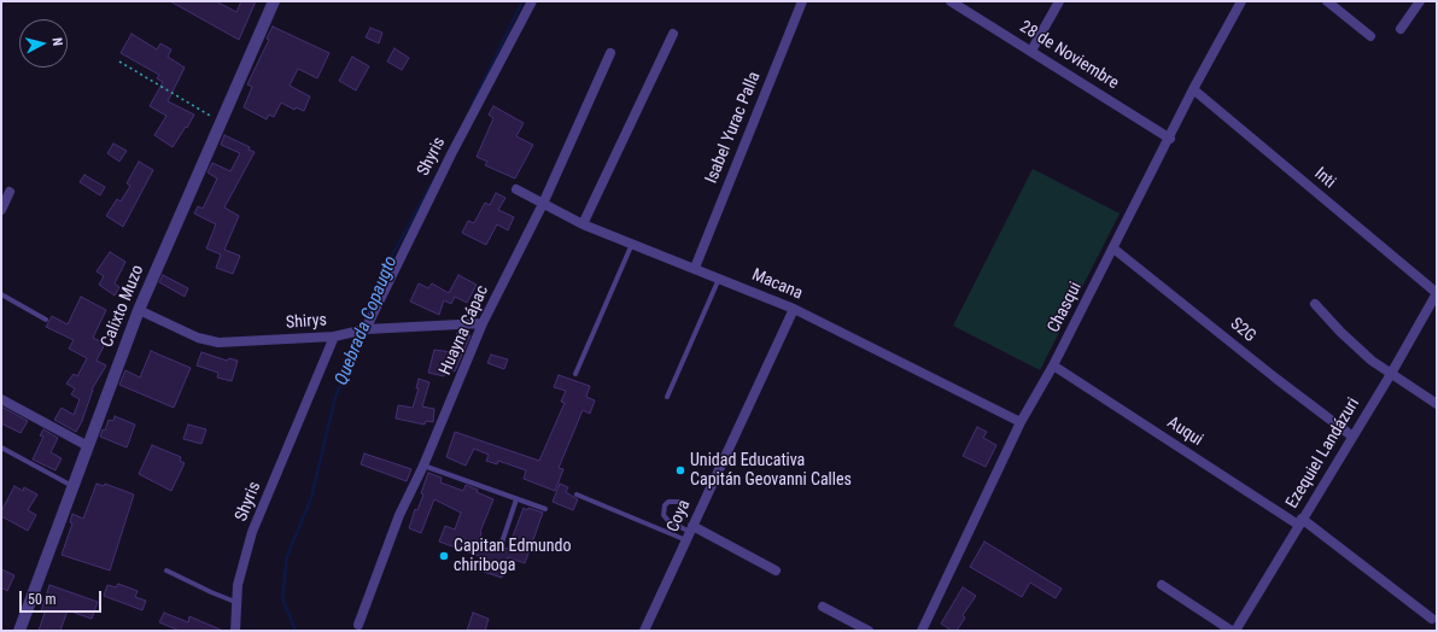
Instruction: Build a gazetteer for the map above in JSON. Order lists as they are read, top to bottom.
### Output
{
  "streets": {
    "street": [
      "28 de Noviembre",
      "Isabel Yurac Palla",
      "Shyris",
      "Inti",
      "Macana",
      "Calixto Muzo",
      "Chasqui",
      "Shirys",
      "Huayna Cápac",
      "S2G",
      "Auqui",
      "Ezequiel Landázuri",
      "Coya"
    ]
  },
  "crossings": [
    ["28 de Noviembre", "Chasqui"],
    ["Isabel Yurac Palla", "Macana"],
    ["Shyris", "Shirys"],
    ["Inti", "Chasqui"],
    ["Inti", "Ezequiel Landázuri"],
    ["Macana", "Chasqui"],
    ["Macana", "Huayna Cápac"],
    ["Macana", "Coya"],
    ["Calixto Muzo", "Shirys"],
    ["Chasqui", "S2G"],
    ["Chasqui", "Auqui"],
    ["Shirys", "Huayna Cápac"],
    ["S2G", "Ezequiel Landázuri"],
    ["Auqui", "Ezequiel Landázuri"]
  ],
  "water": ["Quebrada Copaugto"],
  "places": ["Unidad Educativa Capitán Geovanni Calles", "Capitan Edmundo chiriboga"],
  "scale_bar": "50 m",
  "north": "right"
}
